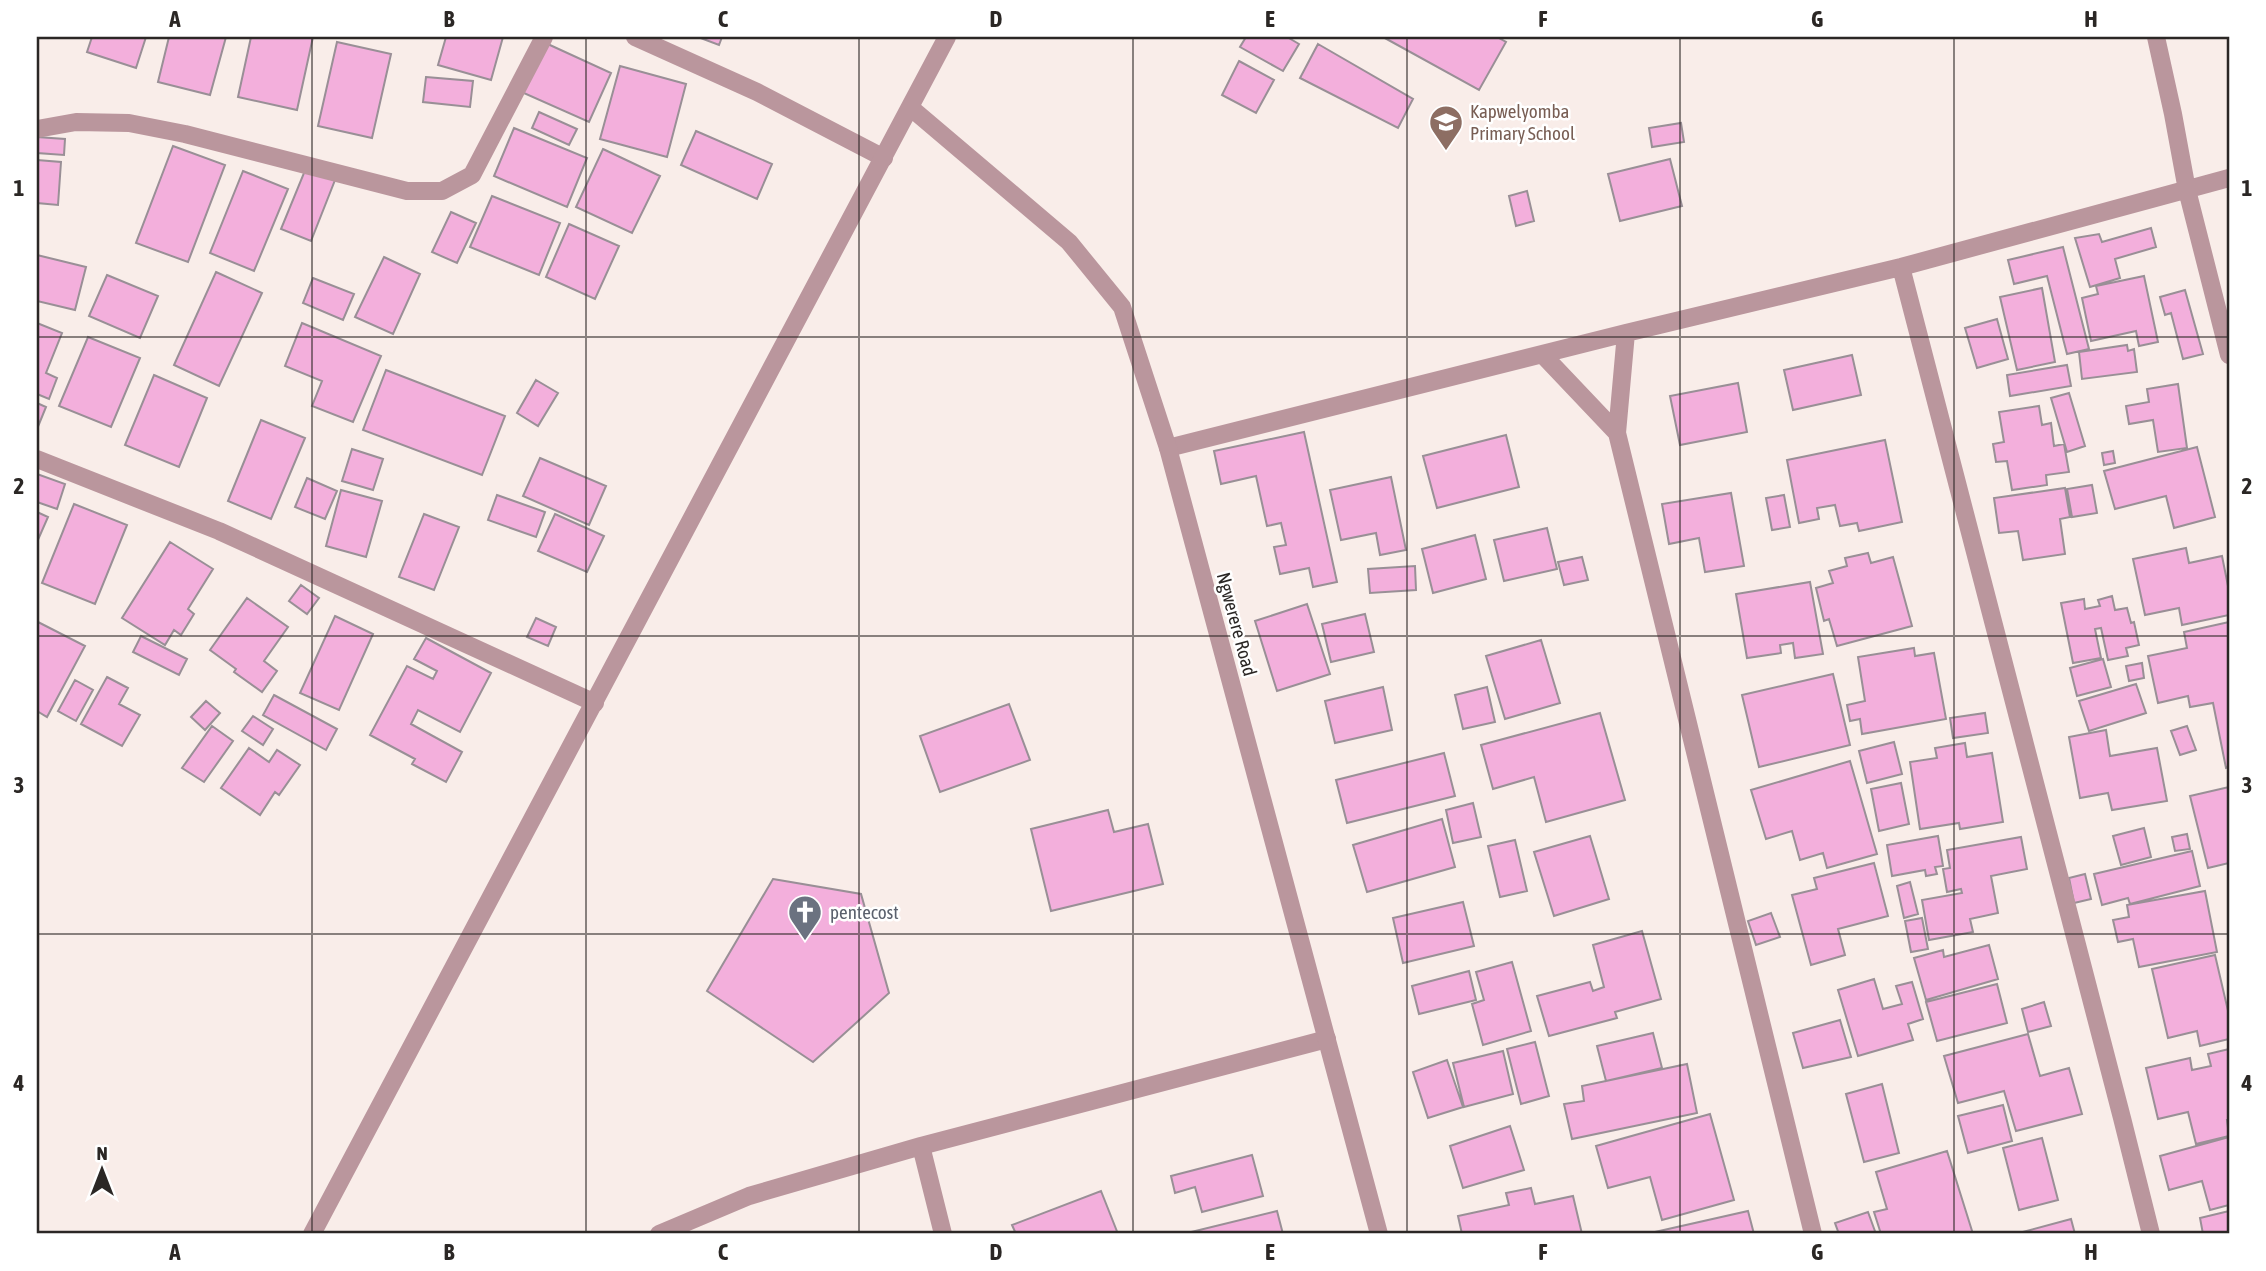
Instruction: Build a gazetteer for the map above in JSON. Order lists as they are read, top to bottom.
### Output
{
  "streets": {
    "street": ["Ngwerere Road"]
  },
  "places": {
    "school or university": ["Kapwelyomba Primary School"],
    "church": ["pentecost"]
  },
  "north": "top",
  "grid": {
    "columns": [
      "A",
      "B",
      "C",
      "D",
      "E",
      "F",
      "G",
      "H"
    ],
    "rows": [
      "1",
      "2",
      "3",
      "4"
    ]
  }
}
